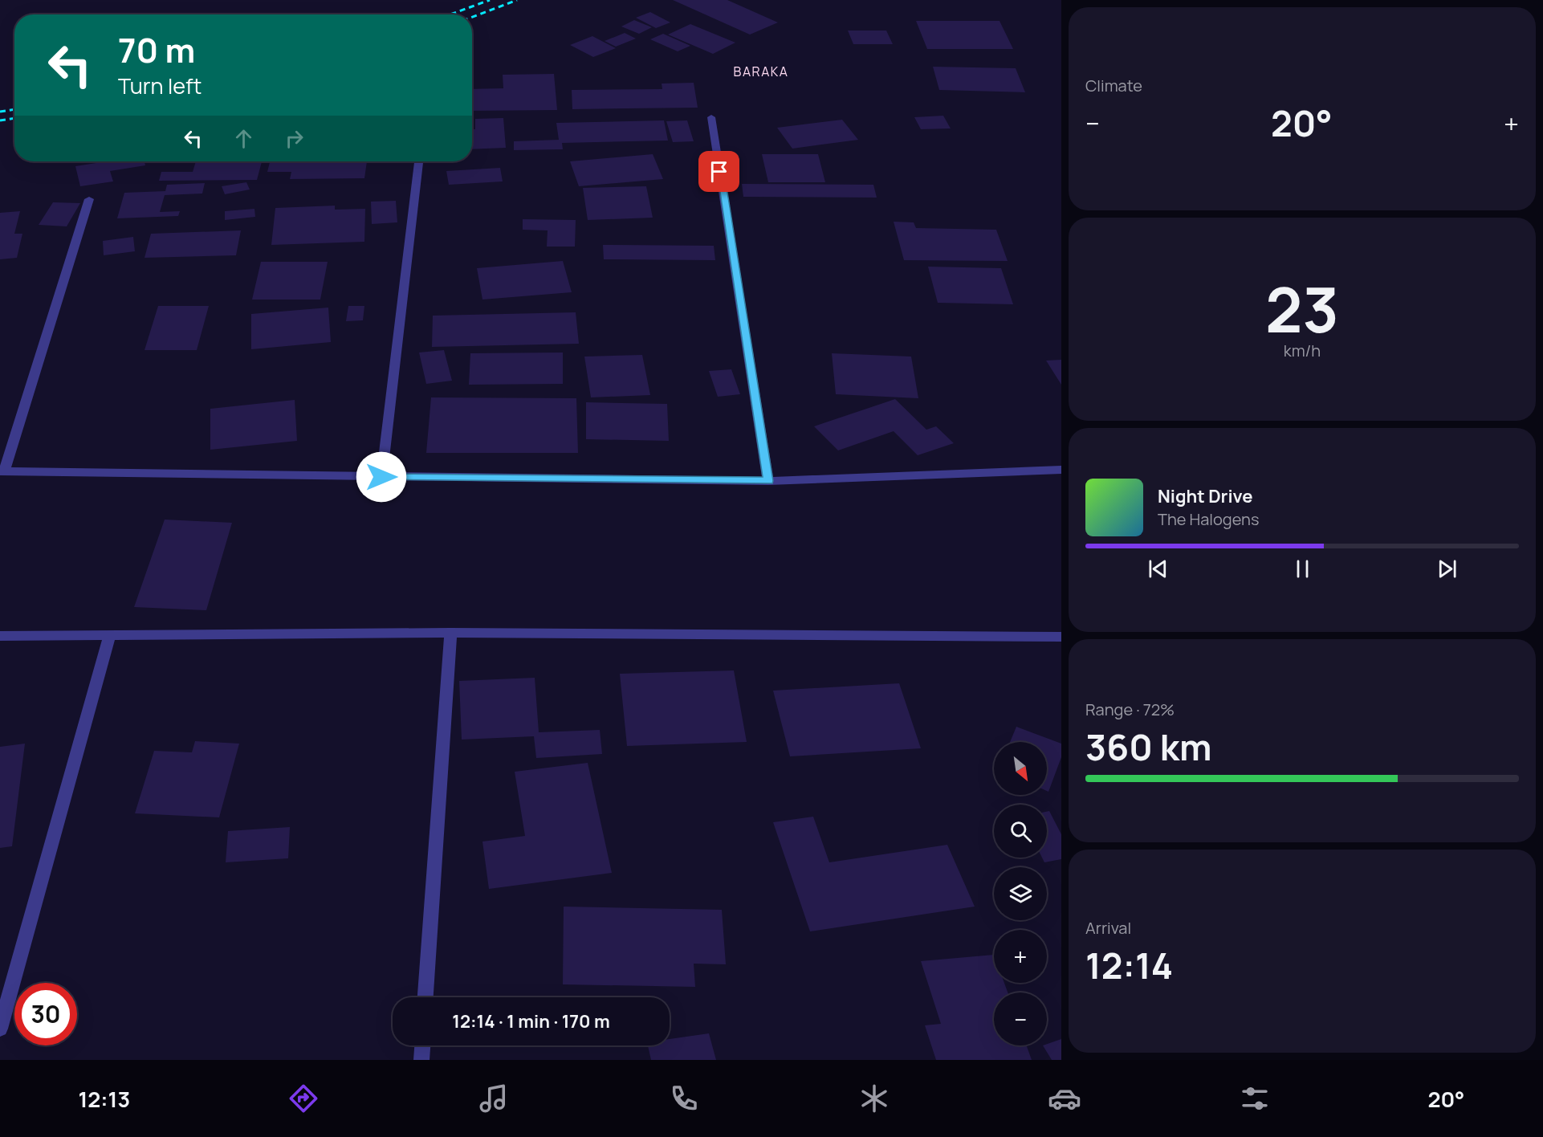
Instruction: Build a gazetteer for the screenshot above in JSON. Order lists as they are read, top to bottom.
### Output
{
  "districts": ["BARAKA"],
  "north": "bottom right",
  "page": {
    "tile": [
      "Climate",
      ["23", "km/h"],
      ["Range · 72%", "360 km"],
      ["Arrival", "12:14"]
    ],
    "turn": ["70 m", "Turn left"],
    "heat": ["−", "20°", "+"],
    "song": ["Night Drive", "The Halogens"],
    "map_buttons": ["+", "−"],
    "limit": "30",
    "trip": "12:14 · 1 min · 170 m",
    "tabs": ["12:13", "20°"]
  }
}
